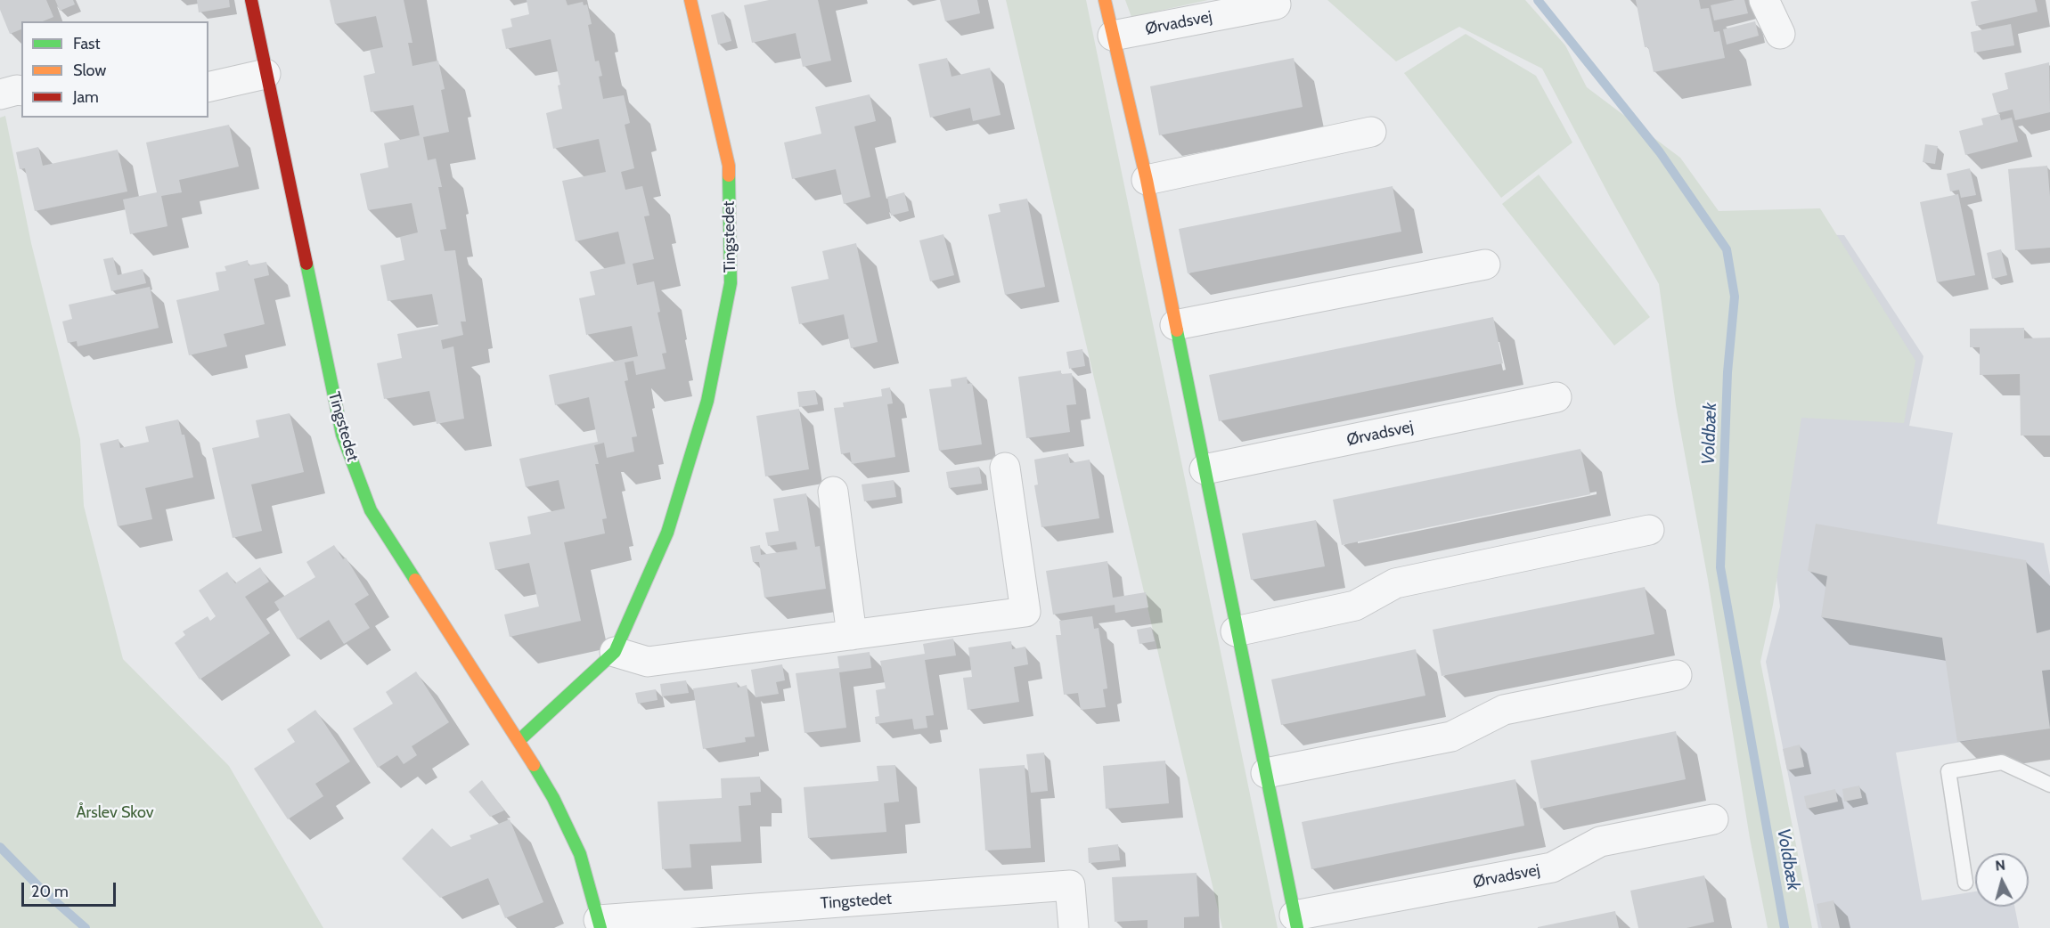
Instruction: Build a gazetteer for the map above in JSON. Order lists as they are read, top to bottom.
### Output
{
  "streets": {
    "street": ["Ørvadsvej", "Tingstedet"]
  },
  "water": ["Voldbæk"],
  "parks": ["Årslev Skov"],
  "legend": ["Fast", "Slow", "Jam"],
  "scale_bar": "20 m",
  "north": "top"
}
